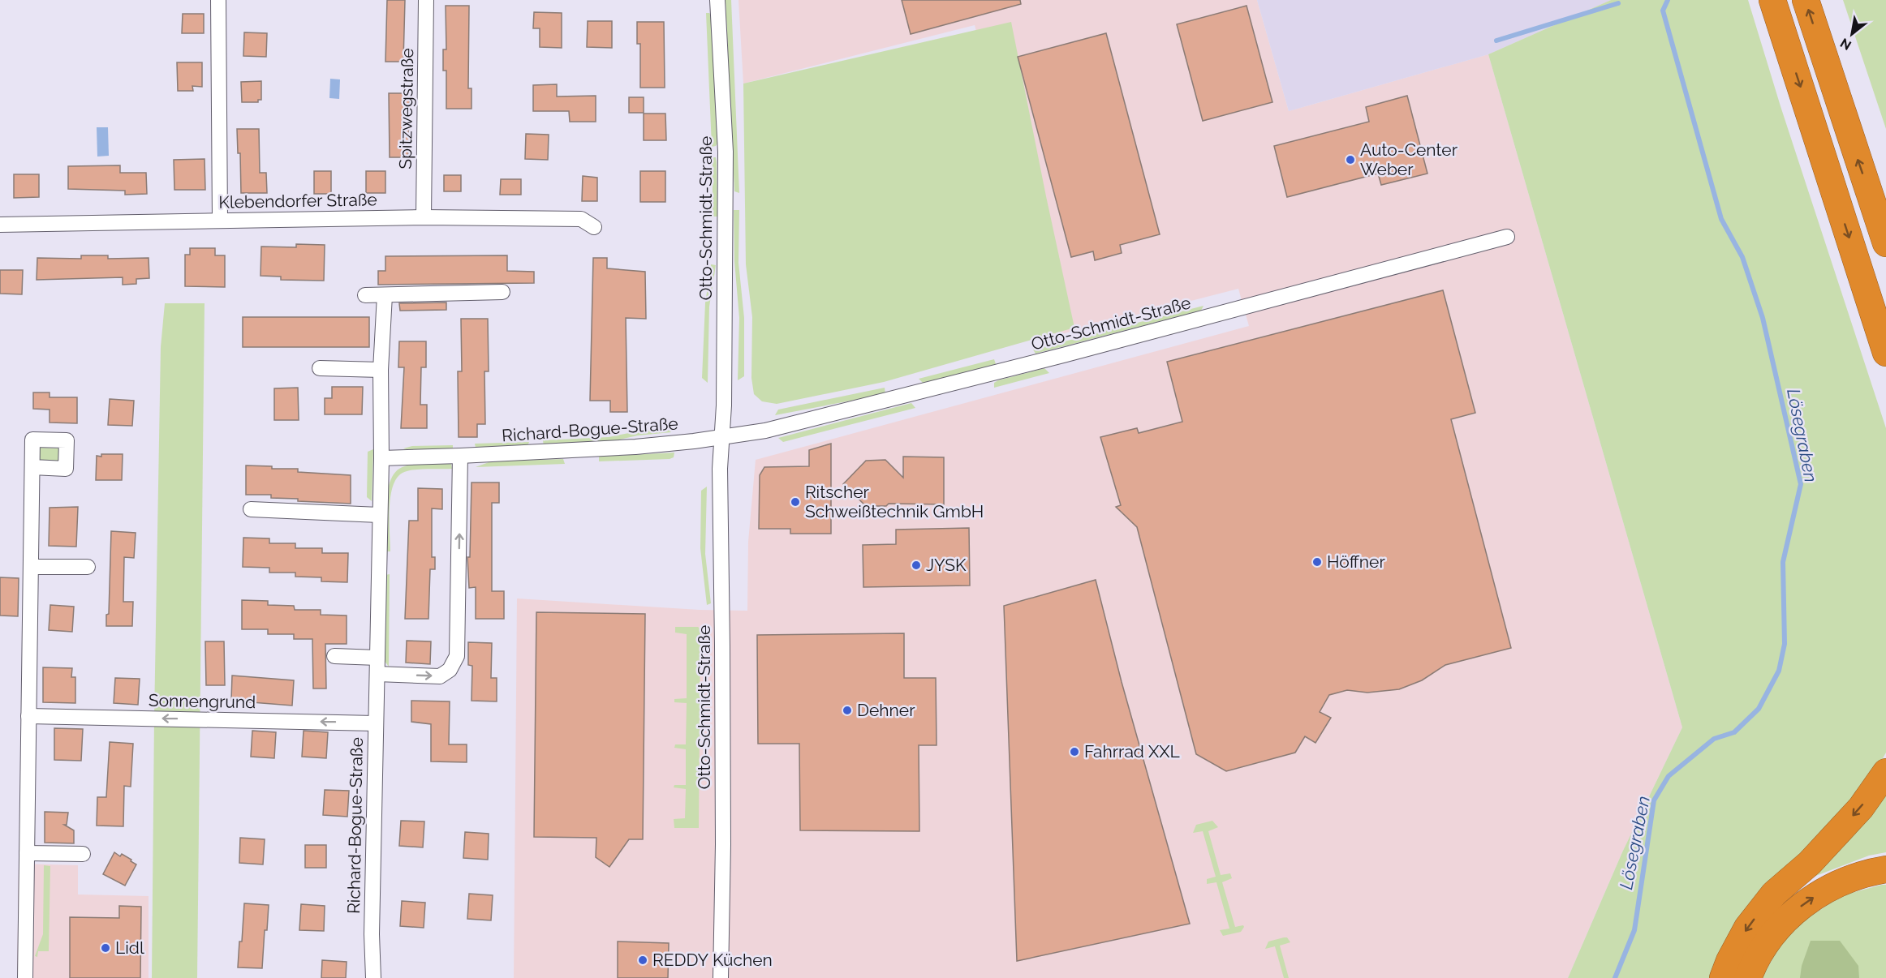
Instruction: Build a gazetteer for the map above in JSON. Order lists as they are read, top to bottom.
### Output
{
  "streets": {
    "street": [
      "Spitzwegstraße",
      "Klebendorfer Straße",
      "Otto-Schmidt-Straße",
      "Richard-Bogue-Straße",
      "Sonnengrund"
    ]
  },
  "crossings": [
    ["Spitzwegstraße", "Klebendorfer Straße"],
    ["Otto-Schmidt-Straße", "Richard-Bogue-Straße"],
    ["Richard-Bogue-Straße", "Sonnengrund"]
  ],
  "one_way": ["Sonnengrund"],
  "water": ["Lösegraben"],
  "places": [
    "Auto-Center Weber",
    "Ritscher Schweißtechnik GmbH",
    "Höffner",
    "JYSK",
    "Dehner",
    "Fahrrad XXL",
    "Lidl",
    "REDDY Küchen"
  ],
  "north": "bottom left"
}
